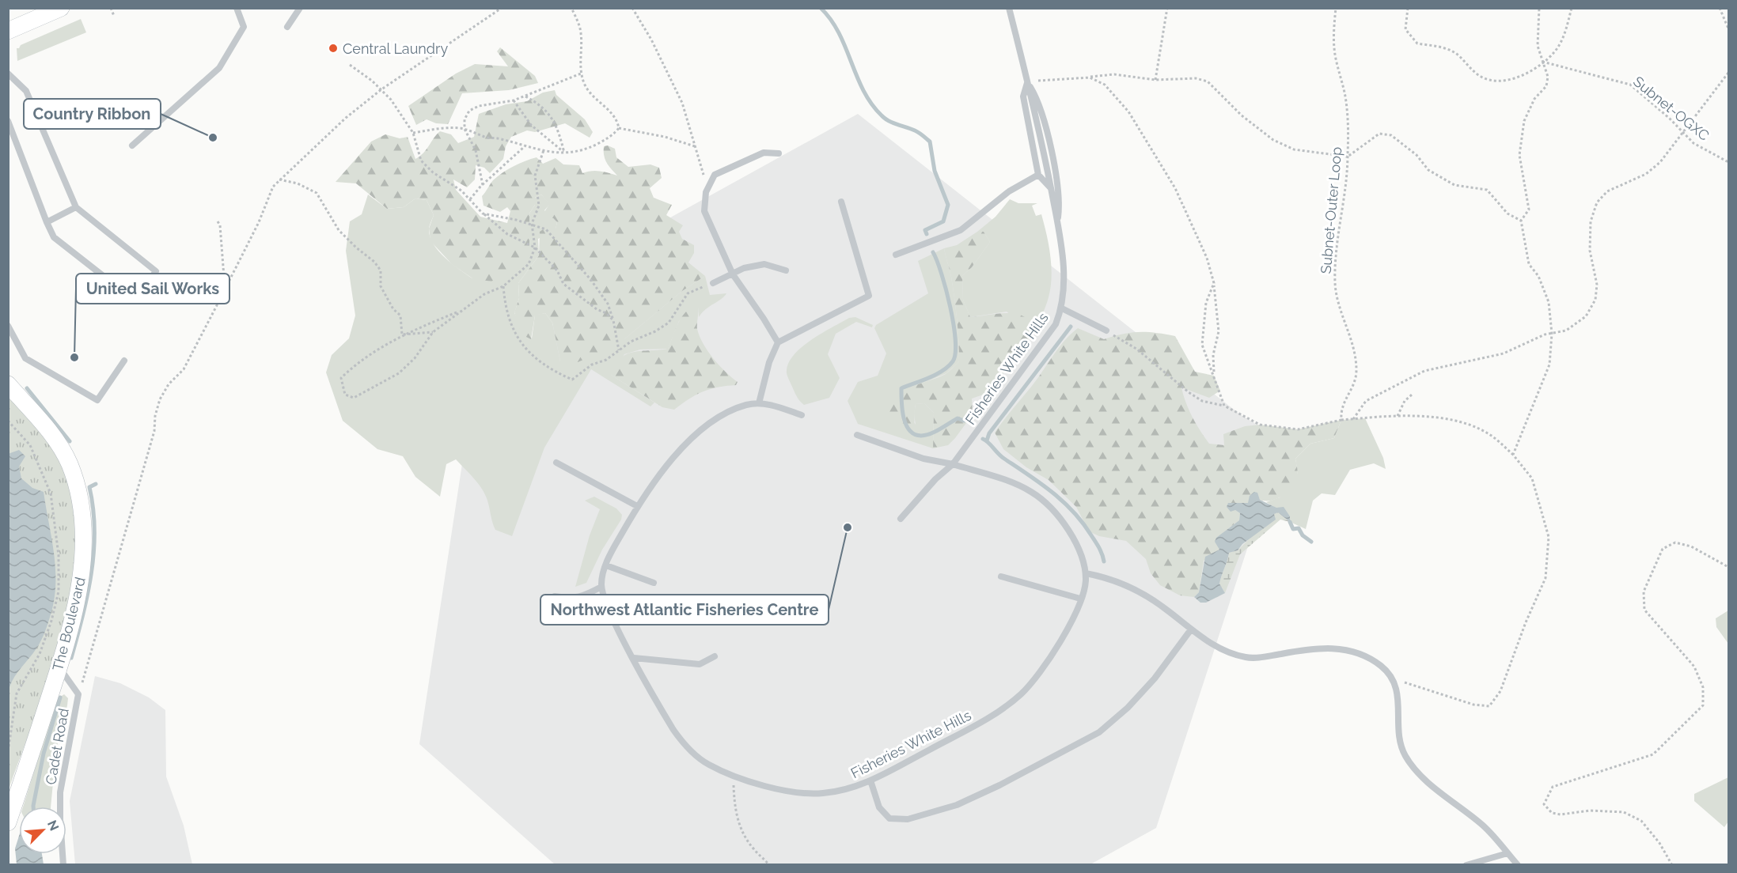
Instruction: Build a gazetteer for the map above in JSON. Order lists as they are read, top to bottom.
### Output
{
  "streets": {
    "street": ["The Boulevard"],
    "lane": ["Fisheries White Hills", "Cadet Road"],
    "path": ["Subnet-OGXC", "Subnet-Outer Loop"]
  },
  "crossings": [
    ["The Boulevard", "Cadet Road"]
  ],
  "places": [
    "Central Laundry",
    "Country Ribbon",
    "United Sail Works",
    "Northwest Atlantic Fisheries Centre"
  ],
  "north": "top right"
}
